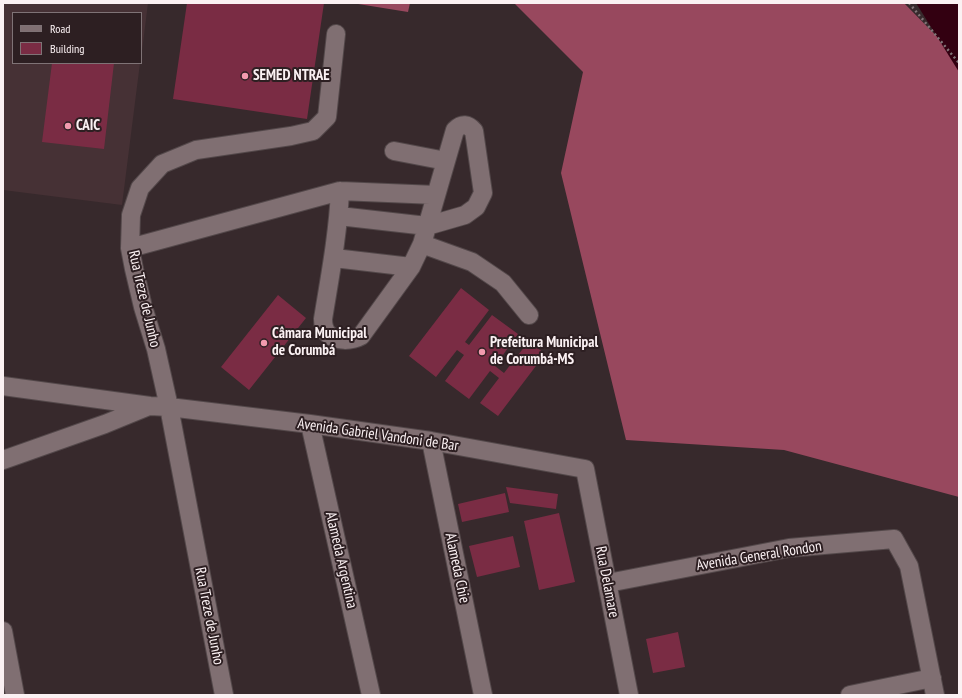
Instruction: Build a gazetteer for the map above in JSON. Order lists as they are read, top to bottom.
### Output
{
  "streets": {
    "street": [
      "Rua Treze de Junho",
      "Avenida Gabriel Vandoni de Bar",
      "Avenida General Rondon",
      "Alameda Argentina",
      "Alameda Chie",
      "Rua Delamare"
    ]
  },
  "crossings": [
    ["Rua Treze de Junho", "Avenida Gabriel Vandoni de Bar"],
    ["Avenida Gabriel Vandoni de Bar", "Alameda Argentina"],
    ["Avenida Gabriel Vandoni de Bar", "Alameda Chie"],
    ["Avenida Gabriel Vandoni de Bar", "Rua Delamare"],
    ["Avenida General Rondon", "Rua Delamare"]
  ],
  "places": [
    "SEMED NTRAE",
    "CAIC",
    "Câmara Municipal de Corumbá",
    "Prefeitura Municipal de Corumbá-MS"
  ],
  "legend": ["Road", "Building"]
}
